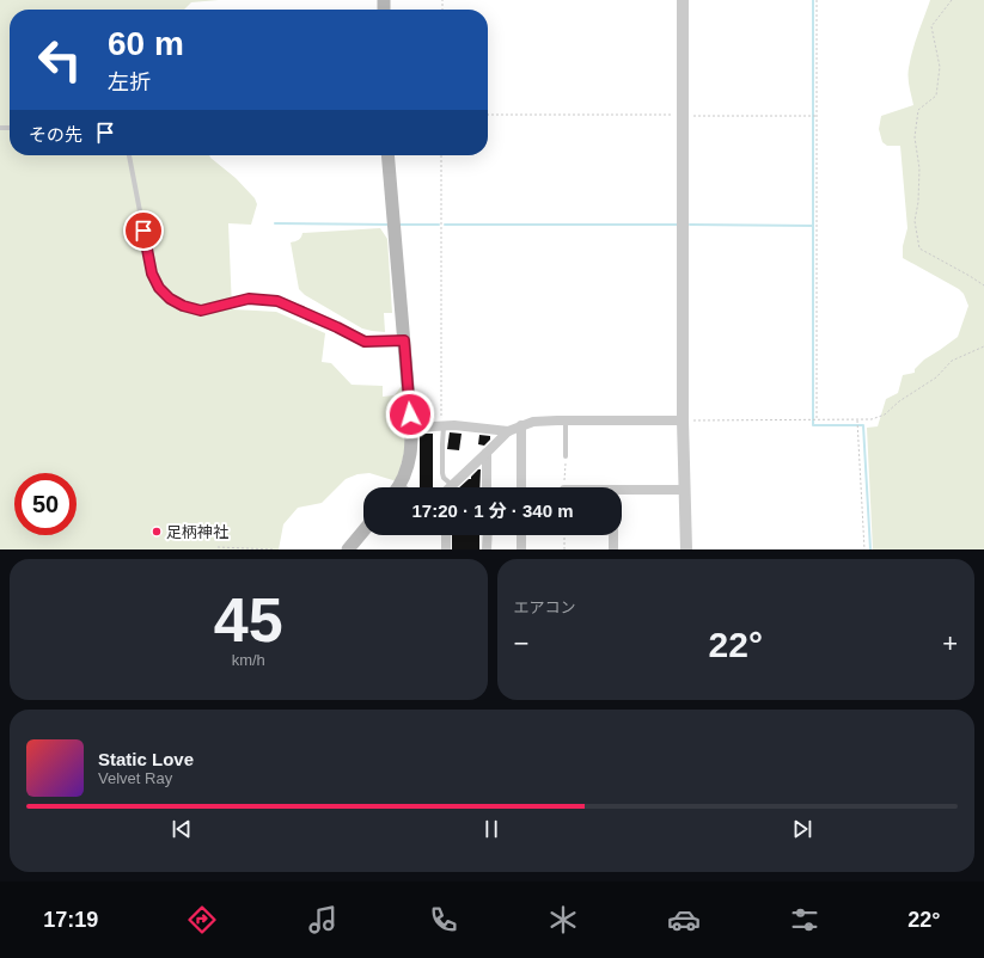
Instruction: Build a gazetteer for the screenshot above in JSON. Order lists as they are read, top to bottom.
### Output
{
  "places": ["足柄神社"],
  "page": {
    "turn": ["60 m", "左折"],
    "then": "その先",
    "limit": "50",
    "trip": "17:20 · 1 分 · 340 m",
    "tile": [
      ["45", "km/h"],
      "エアコン"
    ],
    "heat": ["−", "22°", "+"],
    "song": ["Static Love", "Velvet Ray"],
    "tabs": ["17:19", "22°"]
  }
}
